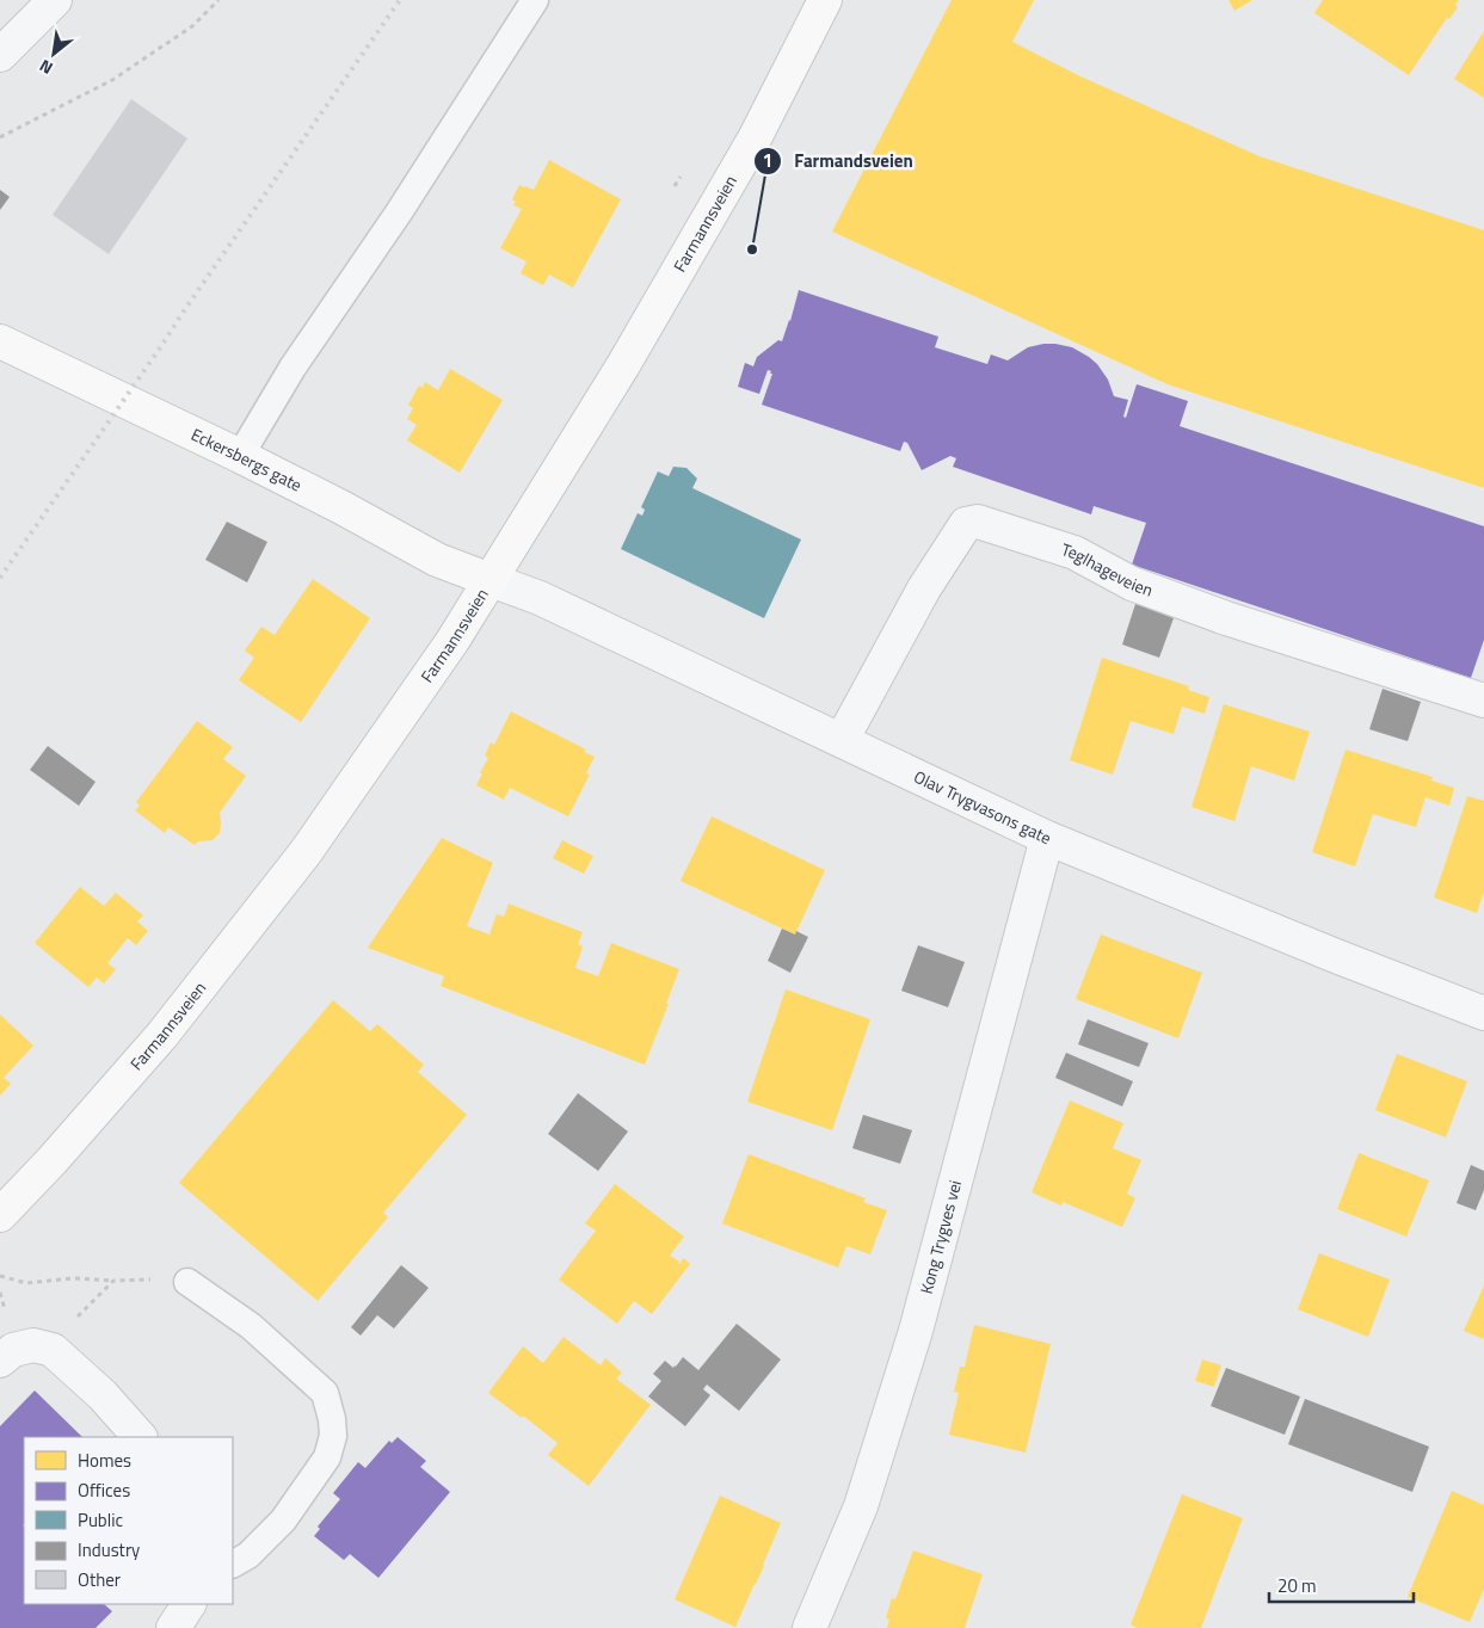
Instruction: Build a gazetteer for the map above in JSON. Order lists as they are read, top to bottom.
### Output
{
  "streets": {
    "main road": ["Farmannsveien", "Eckersbergs gate"],
    "street": ["Teglhageveien", "Olav Trygvasons gate", "Kong Trygves vei"]
  },
  "crossings": [
    ["Farmannsveien", "Eckersbergs gate"],
    ["Farmannsveien", "Olav Trygvasons gate"],
    ["Eckersbergs gate", "Olav Trygvasons gate"],
    ["Teglhageveien", "Olav Trygvasons gate"],
    ["Olav Trygvasons gate", "Kong Trygves vei"]
  ],
  "places": ["Farmandsveien"],
  "legend": [
    "Homes",
    "Offices",
    "Public",
    "Industry",
    "Other"
  ],
  "scale_bar": "20 m",
  "north": "bottom left"
}
